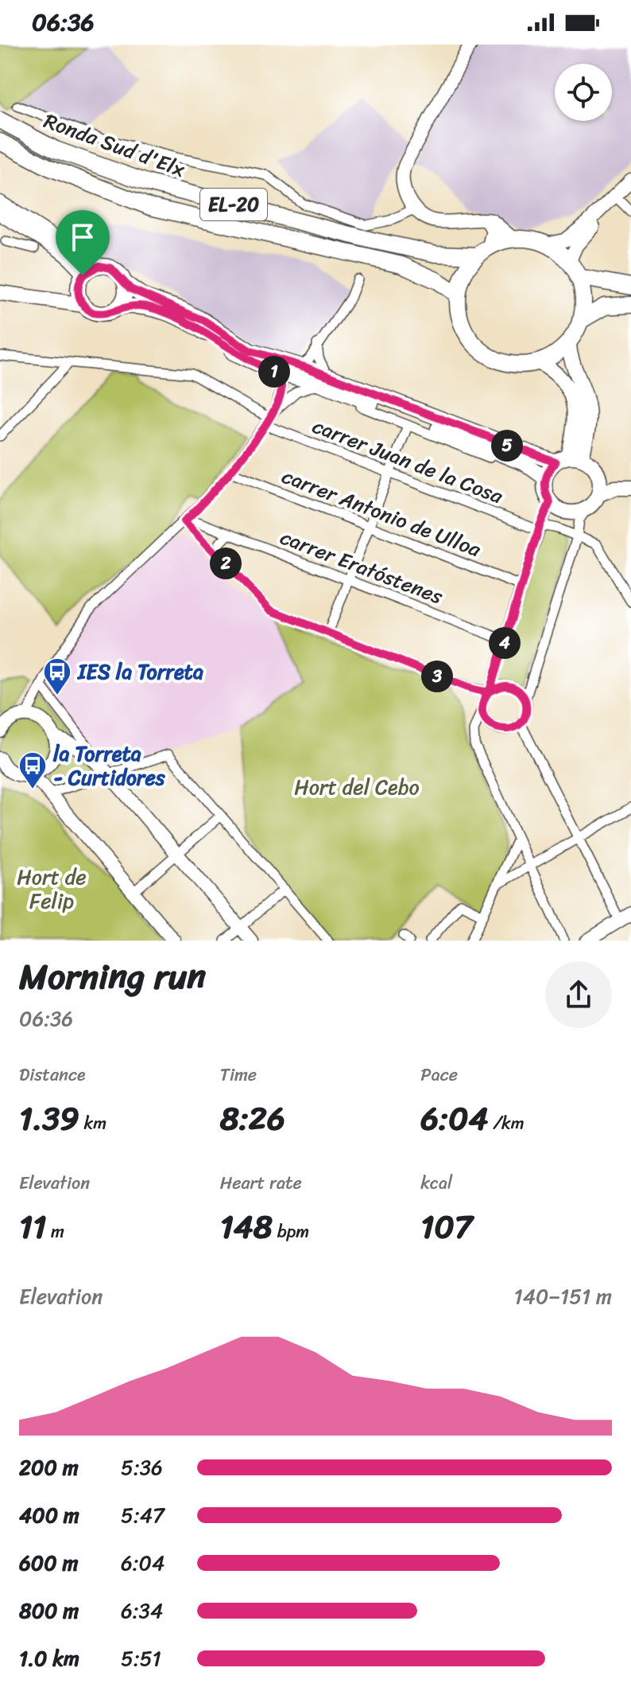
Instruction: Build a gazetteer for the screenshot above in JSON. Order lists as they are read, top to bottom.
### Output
{
  "streets": {
    "highway": ["Ronda Sud d'Elx", "EL-20"],
    "street": ["carrer Juan de la Cosa", "carrer Antonio de Ulloa", "carrer Eratóstenes"]
  },
  "crossings": [
    ["Ronda Sud d'Elx", "EL-20"]
  ],
  "parks": ["Hort del Cebo", "Hort de Felip"],
  "places": {
    "bus stop": ["IES la Torreta", "la Torreta - Curtidores"]
  },
  "page": {
    "status": "06:36",
    "pins": [
      "1",
      "5",
      "2",
      "4",
      "3"
    ],
    "heading": ["Morning run", "06:36"],
    "stats": [
      ["Distance", "1.39 km"],
      ["Time", "8:26"],
      ["Pace", "6:04 /km"],
      ["Elevation", "11 m"],
      ["Heart rate", "148 bpm"],
      ["kcal", "107"]
    ],
    "chart": ["Elevation", "140–151 m"],
    "list": [
      {
        "name": "200 m",
        "note": "5:36"
      },
      {
        "name": "400 m",
        "note": "5:47"
      },
      {
        "name": "600 m",
        "note": "6:04"
      },
      {
        "name": "800 m",
        "note": "6:34"
      },
      {
        "name": "1.0 km",
        "note": "5:51"
      }
    ]
  }
}
